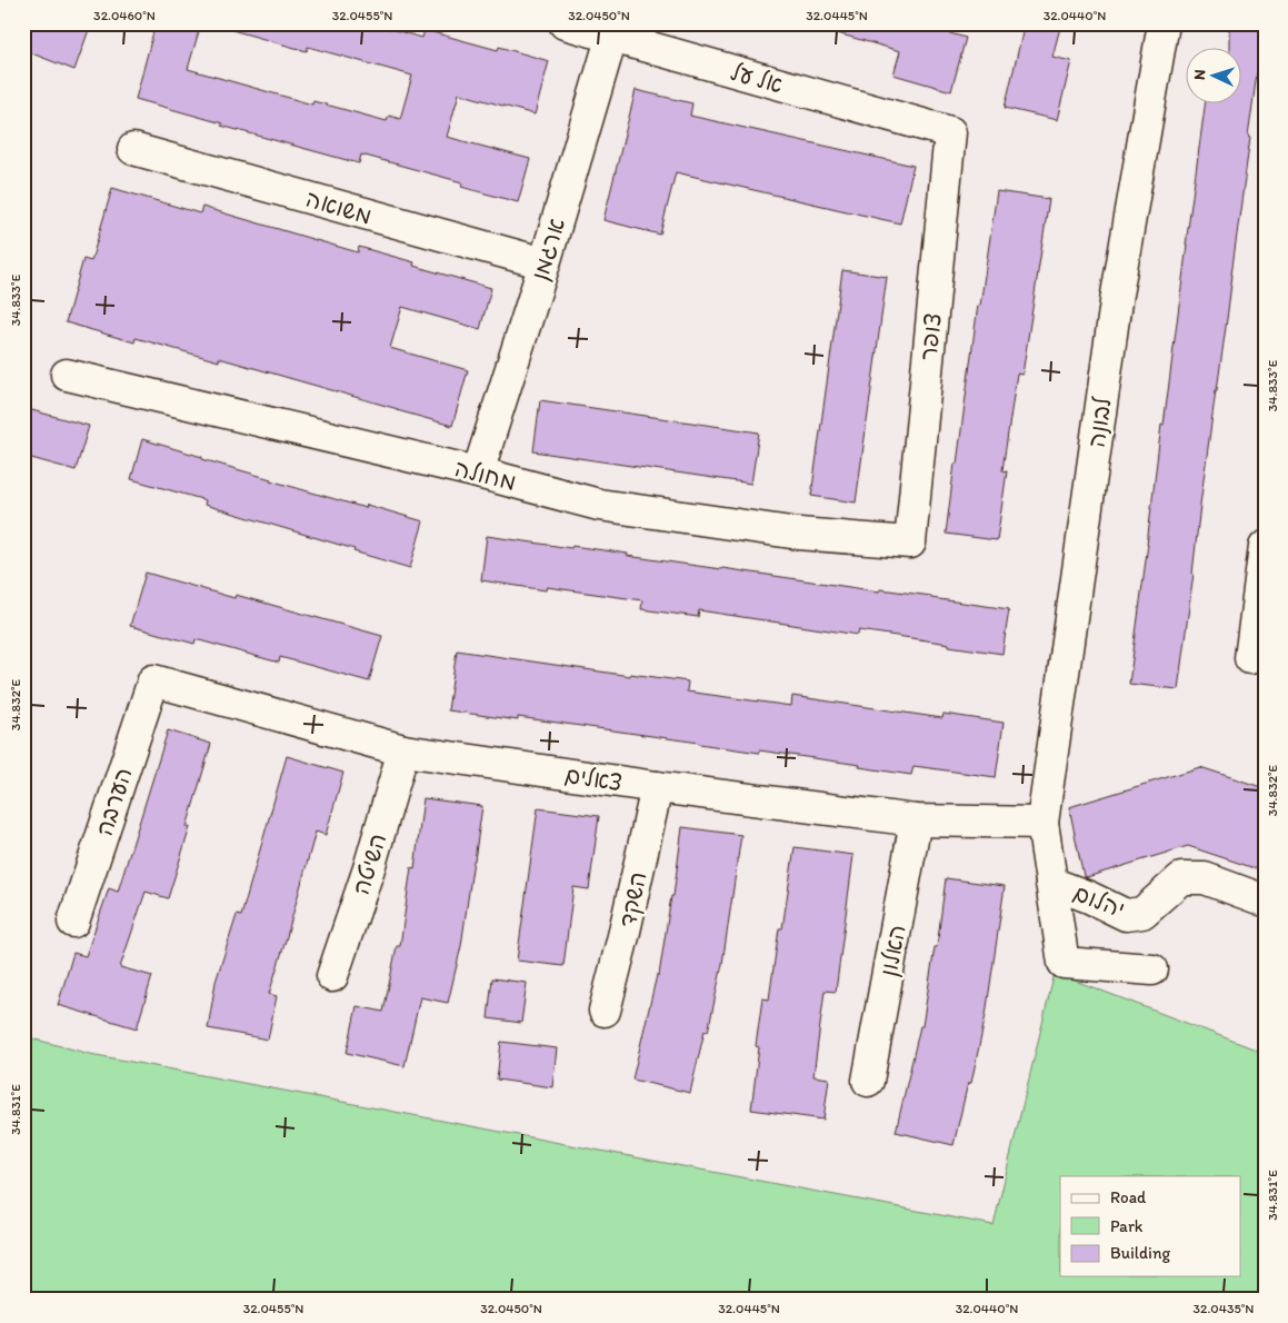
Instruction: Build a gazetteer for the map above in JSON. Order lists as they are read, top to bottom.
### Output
{
  "streets": {
    "street": [
      "אל על",
      "משואה",
      "ארגמן",
      "צופר",
      "לבונה",
      "מחולה",
      "צאלים",
      "הערבה",
      "השיטה",
      "השקד",
      "יהלום",
      "האלון"
    ]
  },
  "crossings": [
    ["אל על", "ארגמן"],
    ["אל על", "צופר"],
    ["משואה", "ארגמן"],
    ["ארגמן", "מחולה"],
    ["צופר", "מחולה"],
    ["לבונה", "צאלים"],
    ["לבונה", "יהלום"],
    ["צאלים", "הערבה"],
    ["צאלים", "השיטה"],
    ["צאלים", "השקד"],
    ["צאלים", "האלון"]
  ],
  "legend": ["Road", "Park", "Building"],
  "north": "left",
  "coordinates": [
    "32.0460°N",
    "32.0455°N",
    "32.0450°N",
    "32.0445°N",
    "32.0440°N",
    "34.833°E",
    "34.832°E",
    "34.831°E",
    "32.0435°N"
  ]
}
